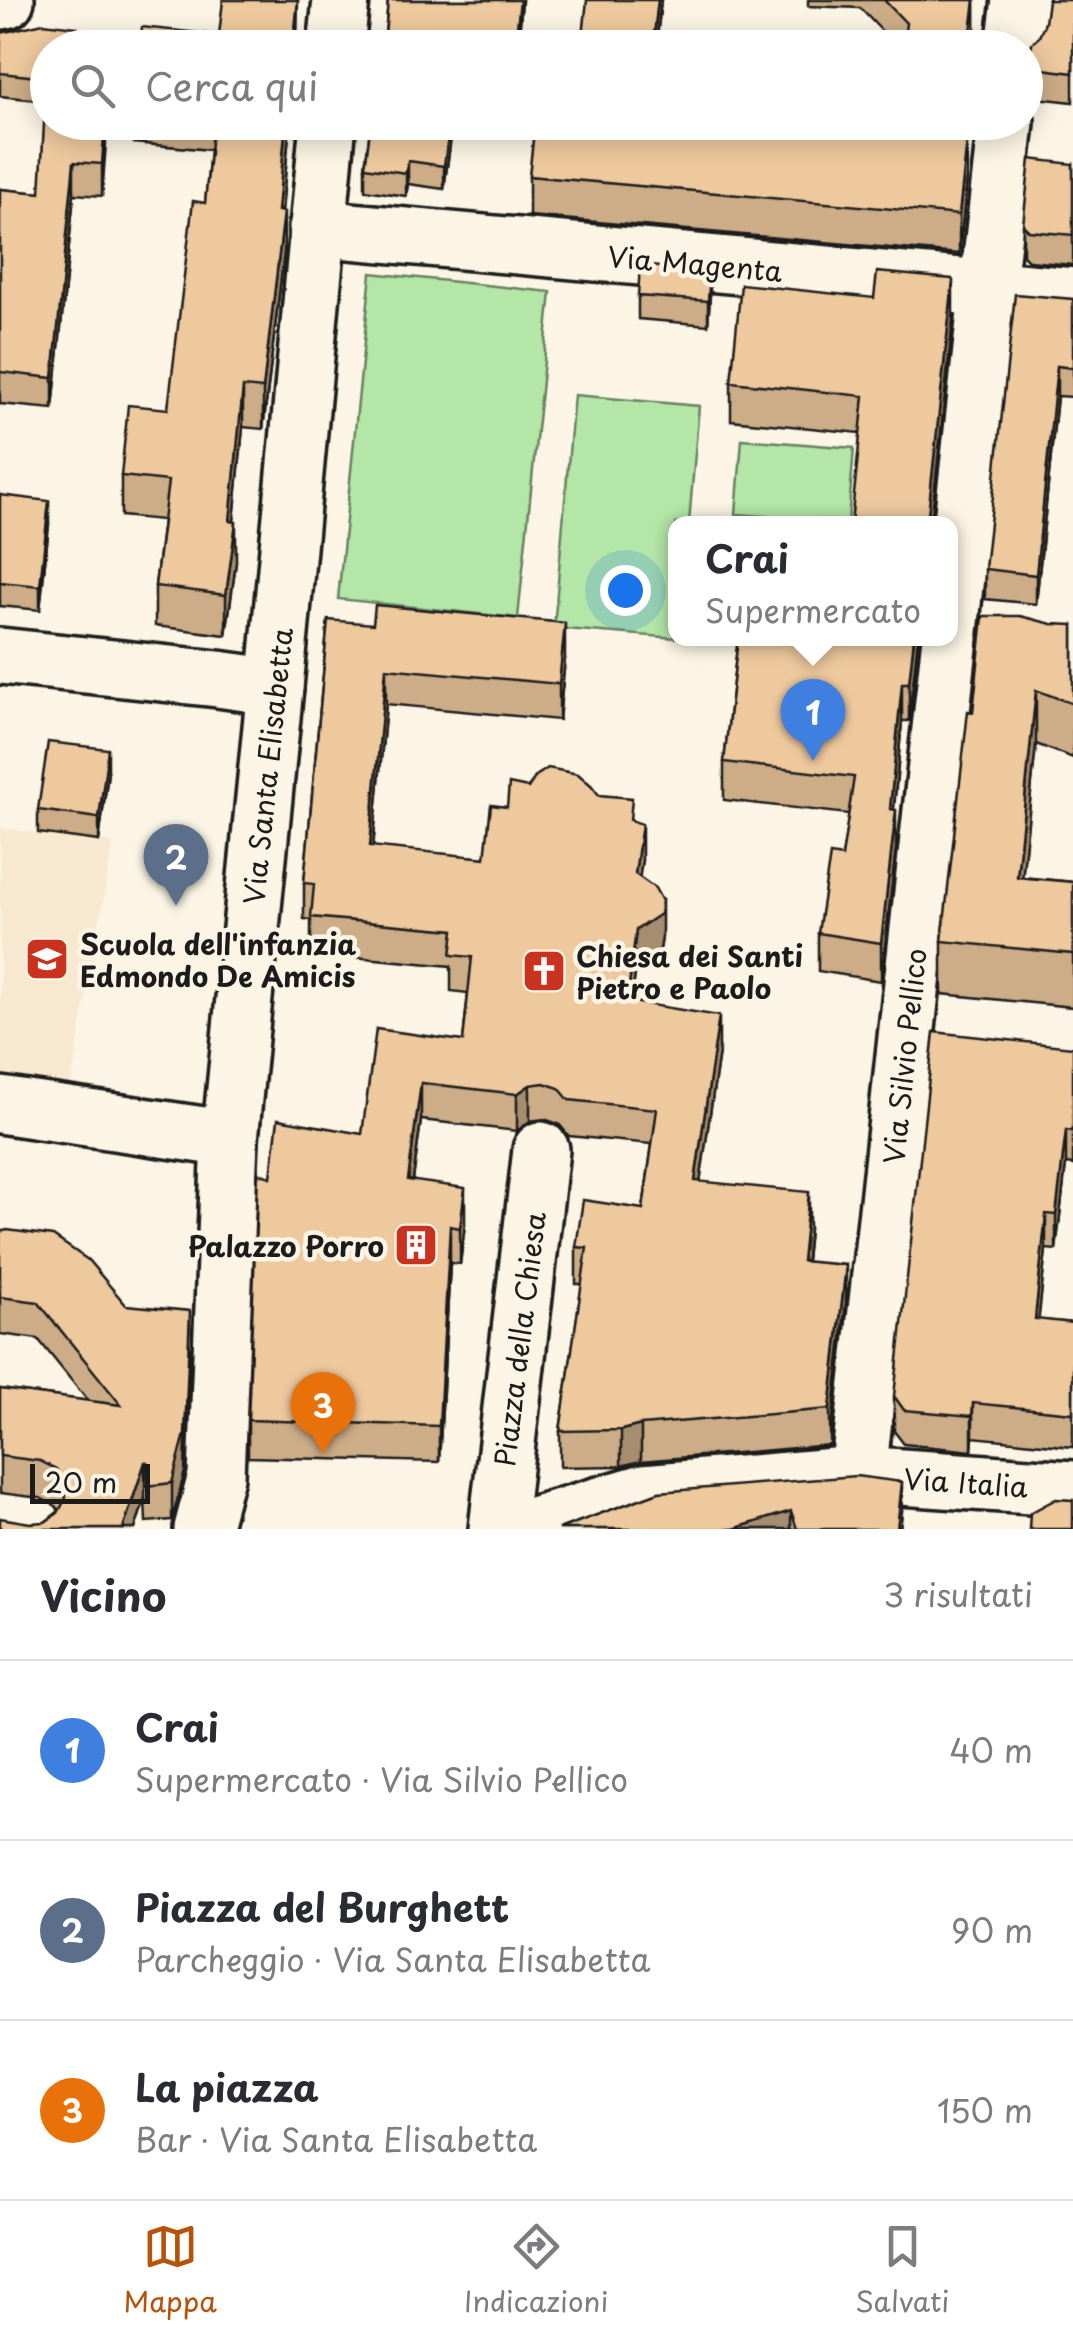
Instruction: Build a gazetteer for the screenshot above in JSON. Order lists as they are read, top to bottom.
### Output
{
  "streets": {
    "street": [
      "Via Magenta",
      "Via Santa Elisabetta",
      "Via Silvio Pellico",
      "Piazza della Chiesa",
      "Via Italia"
    ]
  },
  "crossings": [
    ["Via Magenta", "Via Santa Elisabetta"],
    ["Via Silvio Pellico", "Via Italia"]
  ],
  "places": {
    "school or university": ["Scuola dell'infanzia Edmondo De Amicis"],
    "church": ["Chiesa dei Santi Pietro e Paolo"],
    "building": ["Palazzo Porro"]
  },
  "scale_bar": "20 m",
  "page": {
    "search": "Cerca qui",
    "popup": ["Crai", "Supermercato"],
    "pins": ["1", "2", "3"],
    "scale": "20 m",
    "heading": ["Vicino", "3 risultati"],
    "list": [
      {
        "mark": "1",
        "name": "Crai",
        "note": "Supermercato · Via Silvio Pellico",
        "value": "40 m"
      },
      {
        "mark": "2",
        "name": "Piazza del Burghett",
        "note": "Parcheggio · Via Santa Elisabetta",
        "value": "90 m"
      },
      {
        "mark": "3",
        "name": "La piazza",
        "note": "Bar · Via Santa Elisabetta",
        "value": "150 m"
      }
    ],
    "nav": ["Mappa", "Indicazioni", "Salvati"]
  }
}
